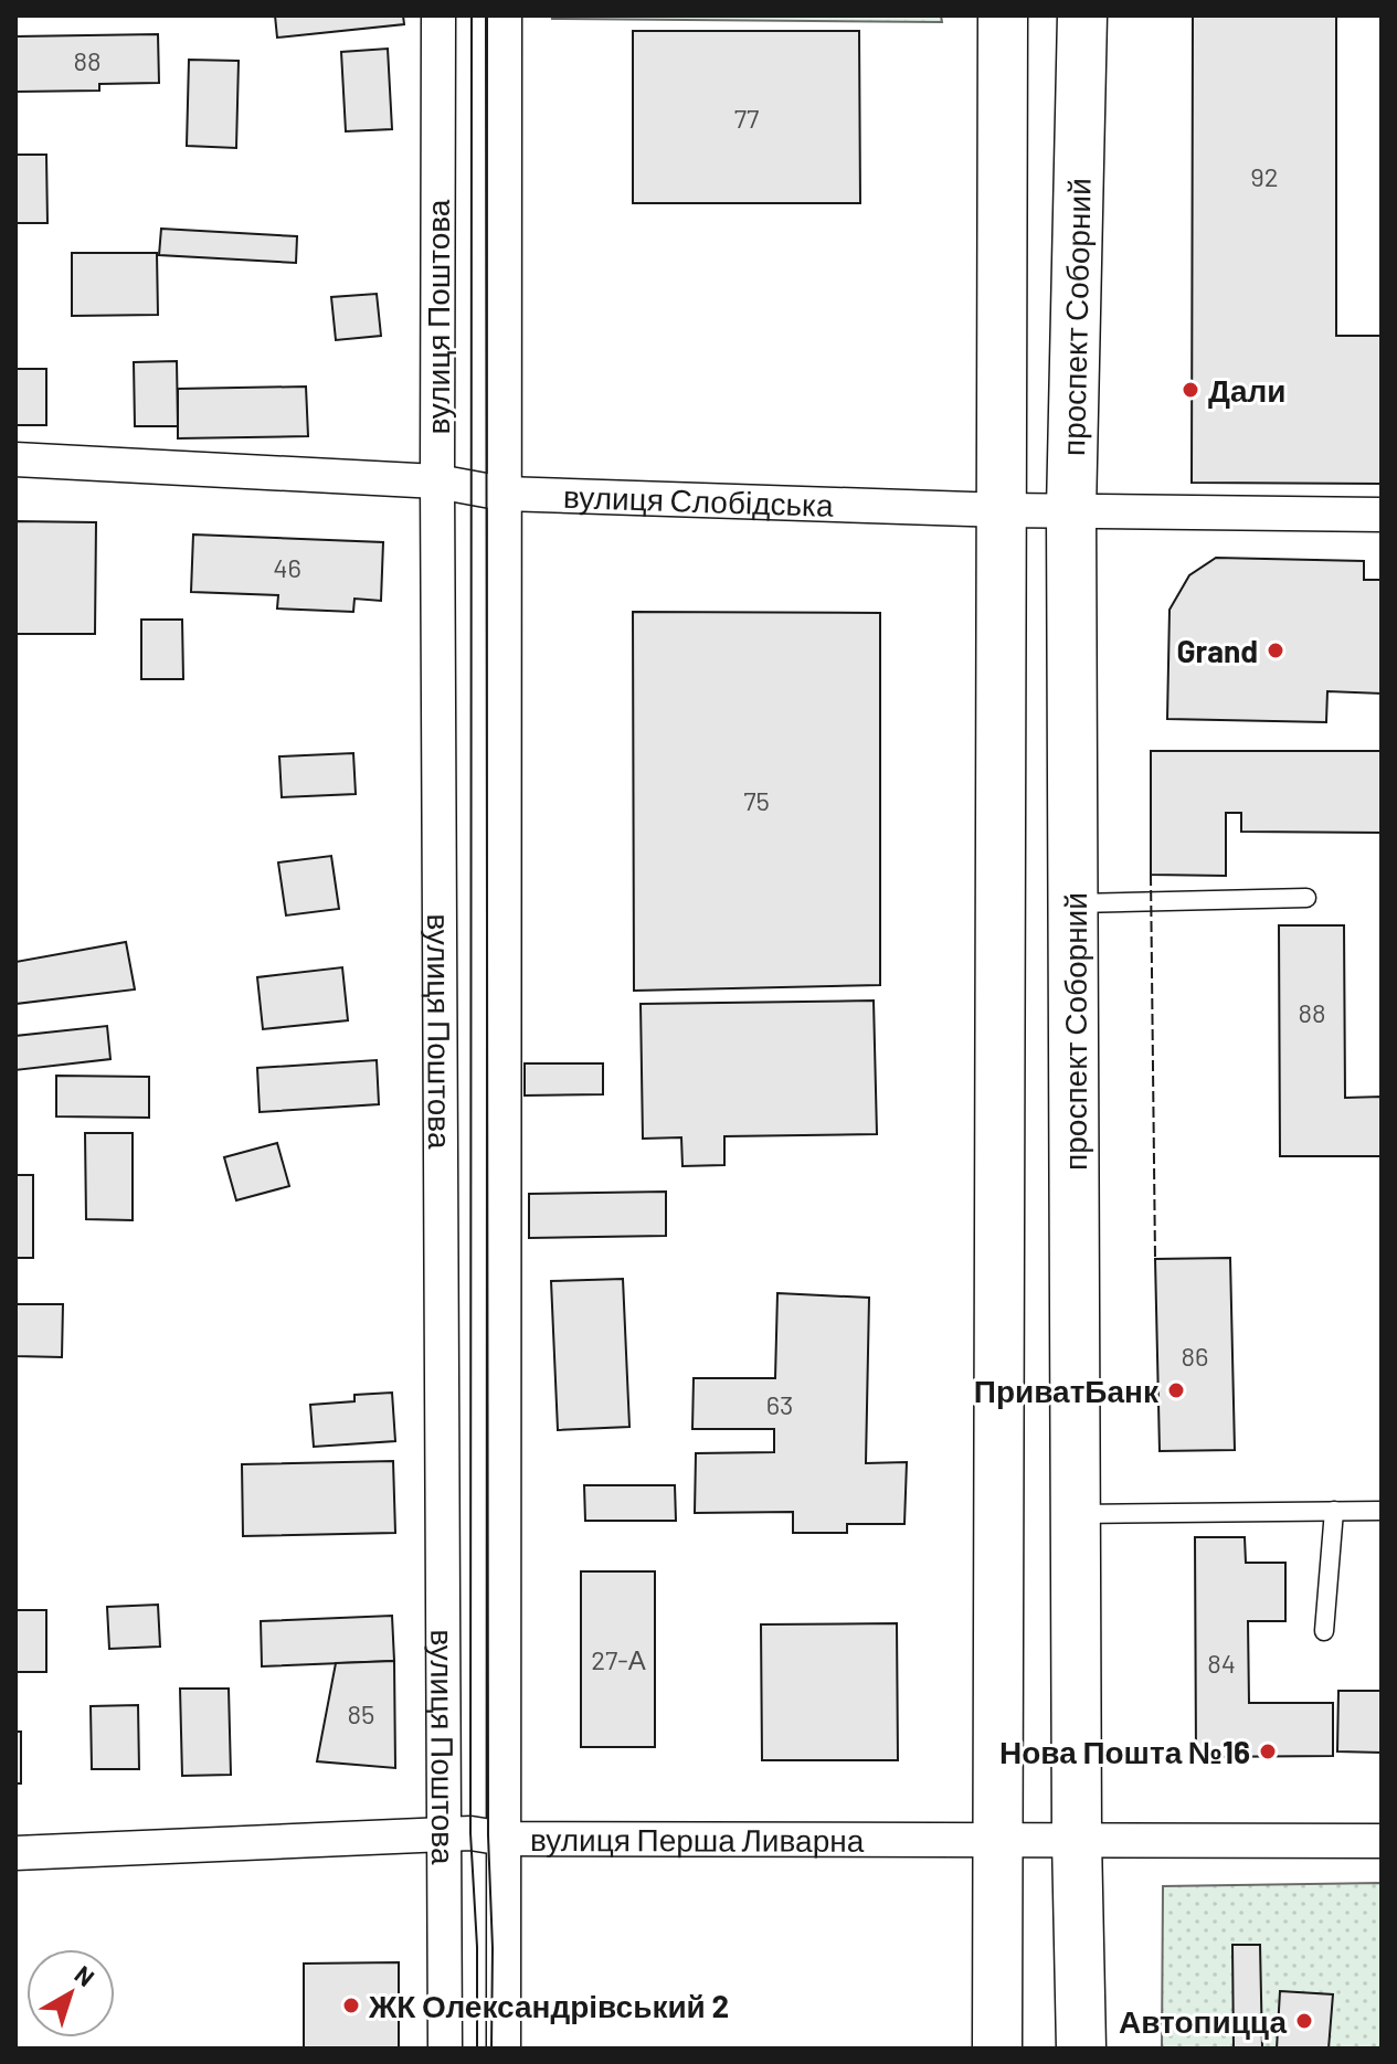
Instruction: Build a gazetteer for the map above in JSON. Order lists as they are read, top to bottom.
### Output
{
  "streets": {
    "main road": ["проспект Соборний"],
    "street": ["вулиця Поштова", "вулиця Слобідська", "вулиця Перша Ливарна"]
  },
  "crossings": [
    ["вулиця Поштова", "вулиця Слобідська"],
    ["вулиця Поштова", "вулиця Перша Ливарна"],
    ["проспект Соборний", "вулиця Слобідська"],
    ["проспект Соборний", "вулиця Перша Ливарна"]
  ],
  "places": [
    "Дали",
    "Grand",
    "ПриватБанк",
    "Нова Пошта №16",
    "ЖК Олександрівський 2",
    "Автопицца"
  ],
  "house_numbers": [
    "88",
    "77",
    "92",
    "46",
    "75",
    "88",
    "86",
    "63",
    "27-А",
    "84",
    "85"
  ],
  "north": "top right"
}
